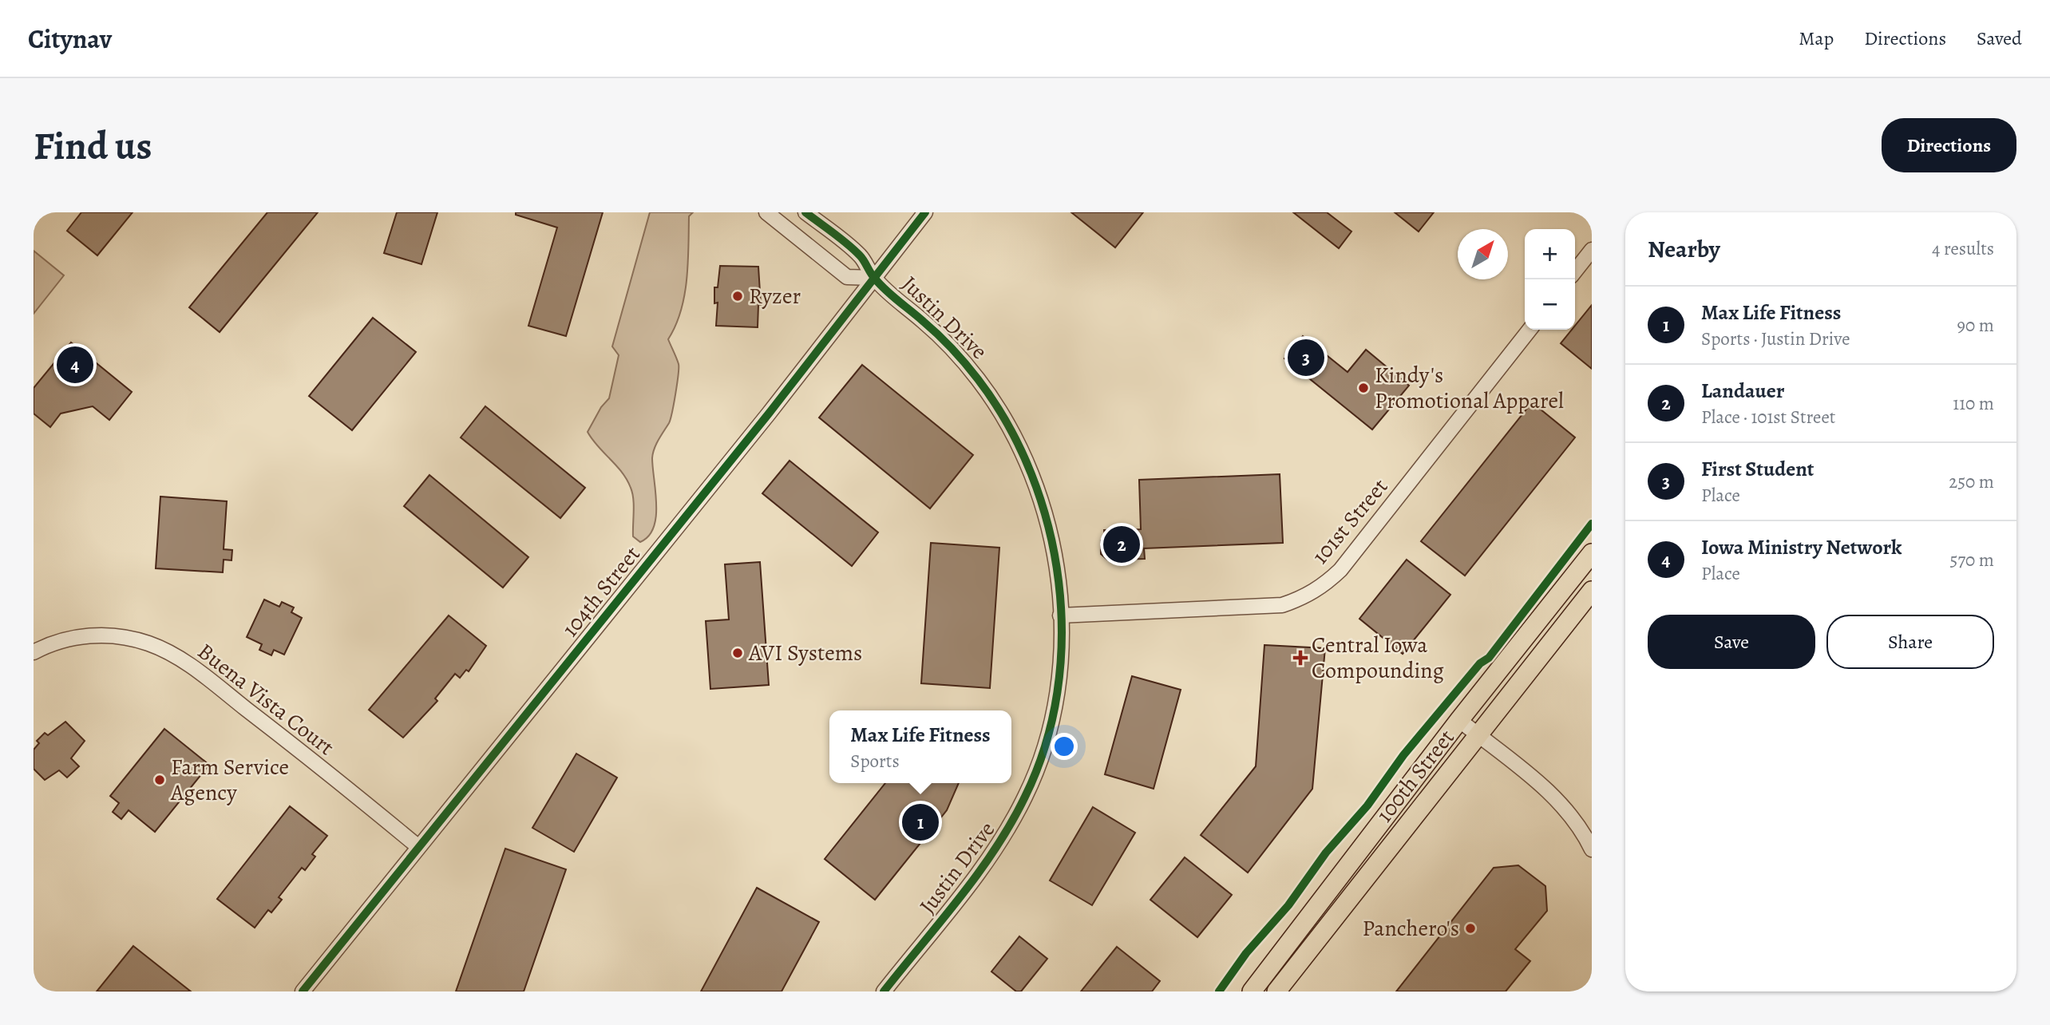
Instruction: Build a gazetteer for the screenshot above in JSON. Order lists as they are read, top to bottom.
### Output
{
  "streets": {
    "main road": ["100th Street"],
    "street": [
      "Justin Drive",
      "101st Street",
      "104th Street",
      "Buena Vista Court"
    ]
  },
  "crossings": [
    ["Justin Drive", "101st Street"],
    ["Justin Drive", "104th Street"],
    ["104th Street", "Buena Vista Court"]
  ],
  "places": {
    "other": [
      "Ryzer",
      "Kindy's Promotional Apparel",
      "AVI Systems",
      "Farm Service Agency",
      "Panchero's"
    ],
    "health": ["Central Iowa Compounding"]
  },
  "north": "top right",
  "page": {
    "header": "Citynav",
    "nav": ["Map", "Directions", "Saved"],
    "buttons": [
      "Directions",
      ["Save", "Share"]
    ],
    "title": "Find us",
    "heading": ["Nearby", "4 results"],
    "map_buttons": ["+", "−"],
    "list": [
      {
        "mark": "1",
        "name": "Max Life Fitness",
        "note": "Sports · Justin Drive",
        "value": "90 m"
      },
      {
        "mark": "2",
        "name": "Landauer",
        "note": "Place · 101st Street",
        "value": "110 m"
      },
      {
        "mark": "3",
        "name": "First Student",
        "note": "Place",
        "value": "250 m"
      },
      {
        "mark": "4",
        "name": "Iowa Ministry Network",
        "note": "Place",
        "value": "570 m"
      }
    ],
    "pins": [
      "3",
      "4",
      "2",
      "1"
    ],
    "popup": ["Max Life Fitness", "Sports"]
  }
}
